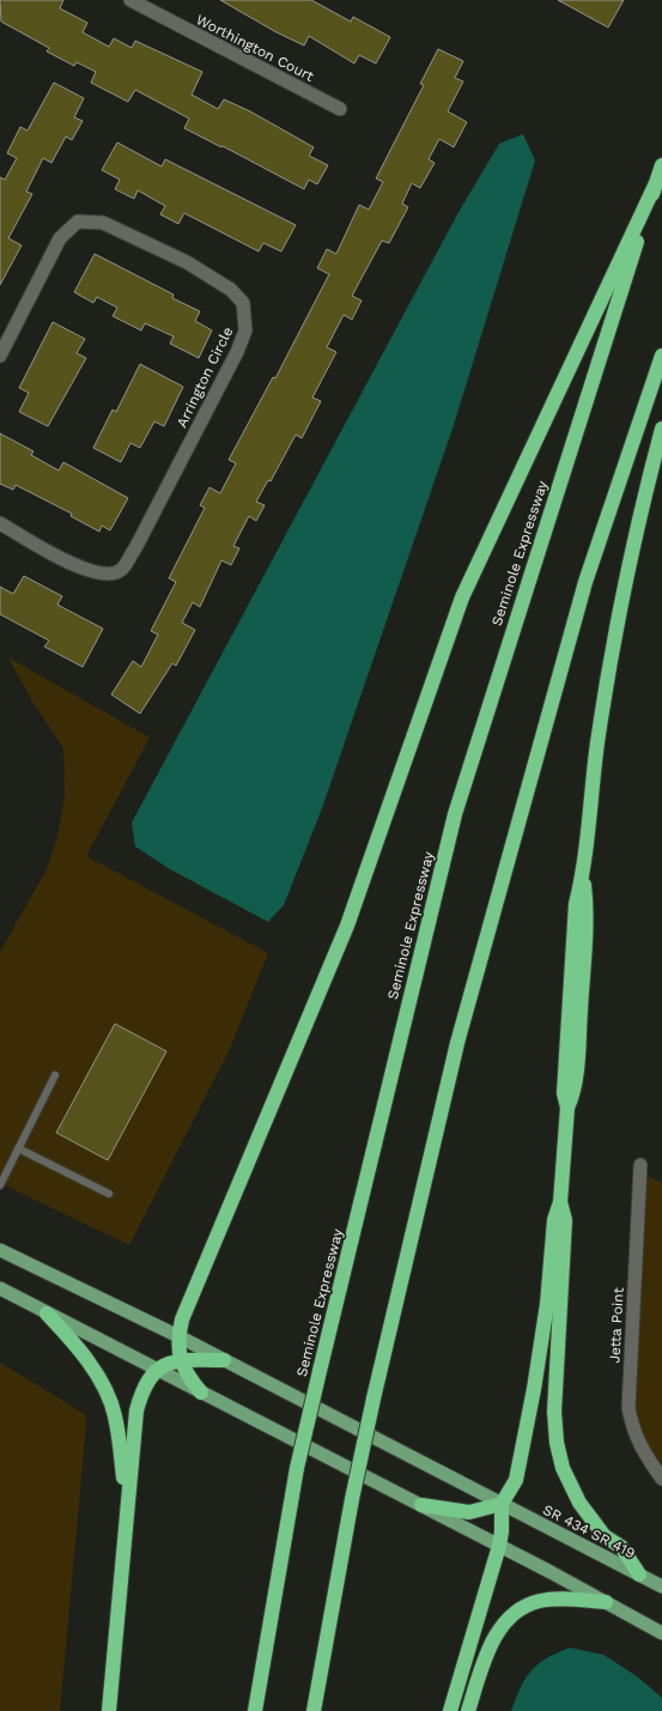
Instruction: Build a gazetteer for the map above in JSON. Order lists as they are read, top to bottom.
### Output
{
  "streets": {
    "highway": ["Seminole Expressway"],
    "main road": ["SR 434 SR 419"],
    "street": ["Worthington Court", "Arrington Circle", "Jetta Point"]
  }
}
